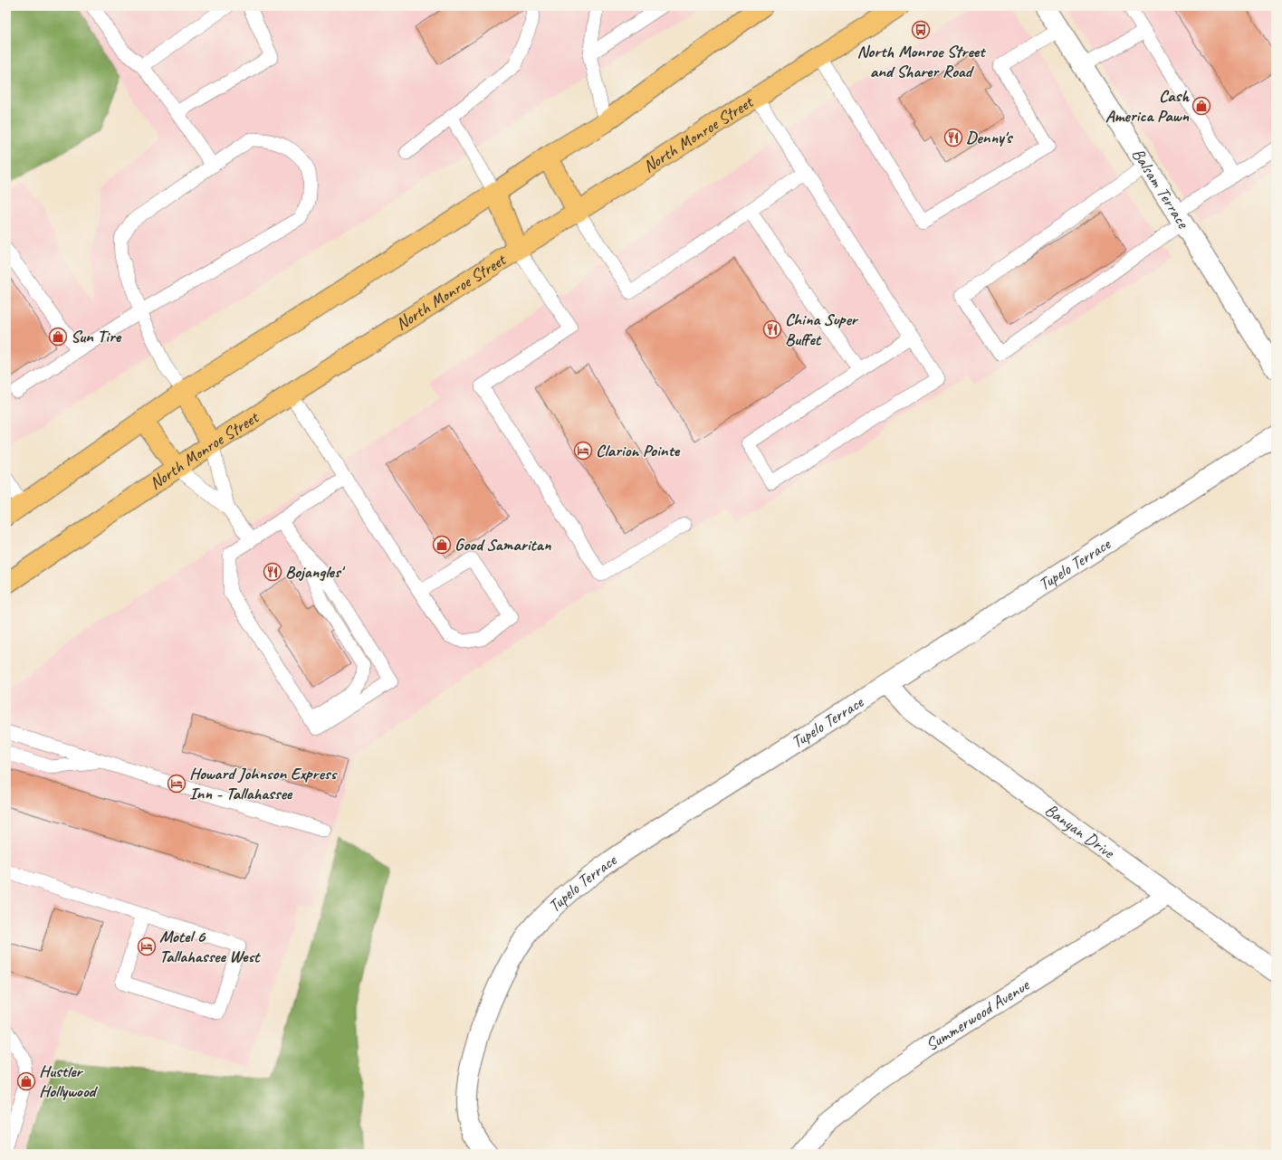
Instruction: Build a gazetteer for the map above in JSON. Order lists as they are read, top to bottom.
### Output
{
  "streets": {
    "main road": ["North Monroe Street"],
    "street": [
      "Balsam Terrace",
      "Tupelo Terrace",
      "Banyan Drive",
      "Summerwood Avenue"
    ]
  },
  "crossings": [
    ["Tupelo Terrace", "Banyan Drive"],
    ["Banyan Drive", "Summerwood Avenue"]
  ],
  "places": {
    "bus stop": ["North Monroe Street and Sharer Road"],
    "shop": [
      "Cash America Pawn",
      "Sun Tire",
      "Good Samaritan",
      "Hustler Hollywood"
    ],
    "restaurant": ["Denny's", "China Super Buffet", "Bojangles'"],
    "hotel": ["Clarion Pointe", "Howard Johnson Express Inn - Tallahassee", "Motel 6 Tallahassee West"]
  }
}
